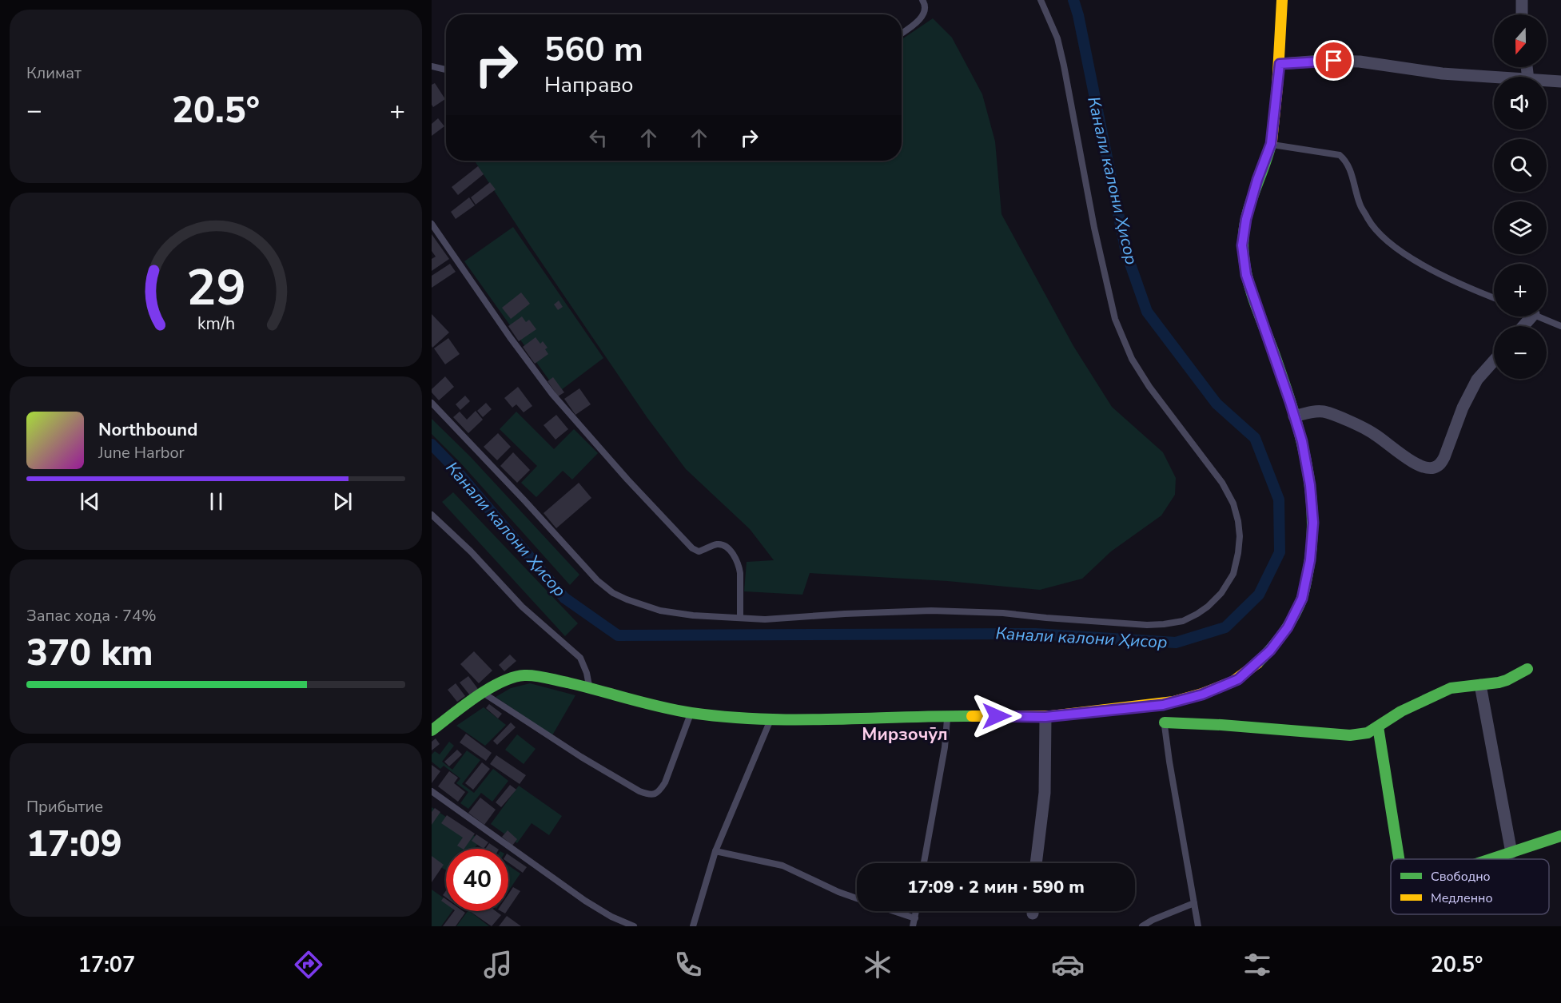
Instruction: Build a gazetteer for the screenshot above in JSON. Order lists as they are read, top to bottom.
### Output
{
  "districts": ["Мирзочӯл"],
  "water": ["Канали калони Ҳисор"],
  "legend": ["Свободно", "Медленно"],
  "north": "bottom",
  "page": {
    "tile": [
      "Климат",
      ["Запас хода · 74%", "370 km"],
      ["Прибытие", "17:09"]
    ],
    "map_buttons": ["+", "−"],
    "turn": ["560 m", "Направо"],
    "heat": ["−", "20.5°", "+"],
    "song": ["Northbound", "June Harbor"],
    "limit": "40",
    "trip": "17:09 · 2 мин · 590 m",
    "tabs": ["17:07", "20.5°"],
    "gauge": ["29", "km/h"]
  }
}
